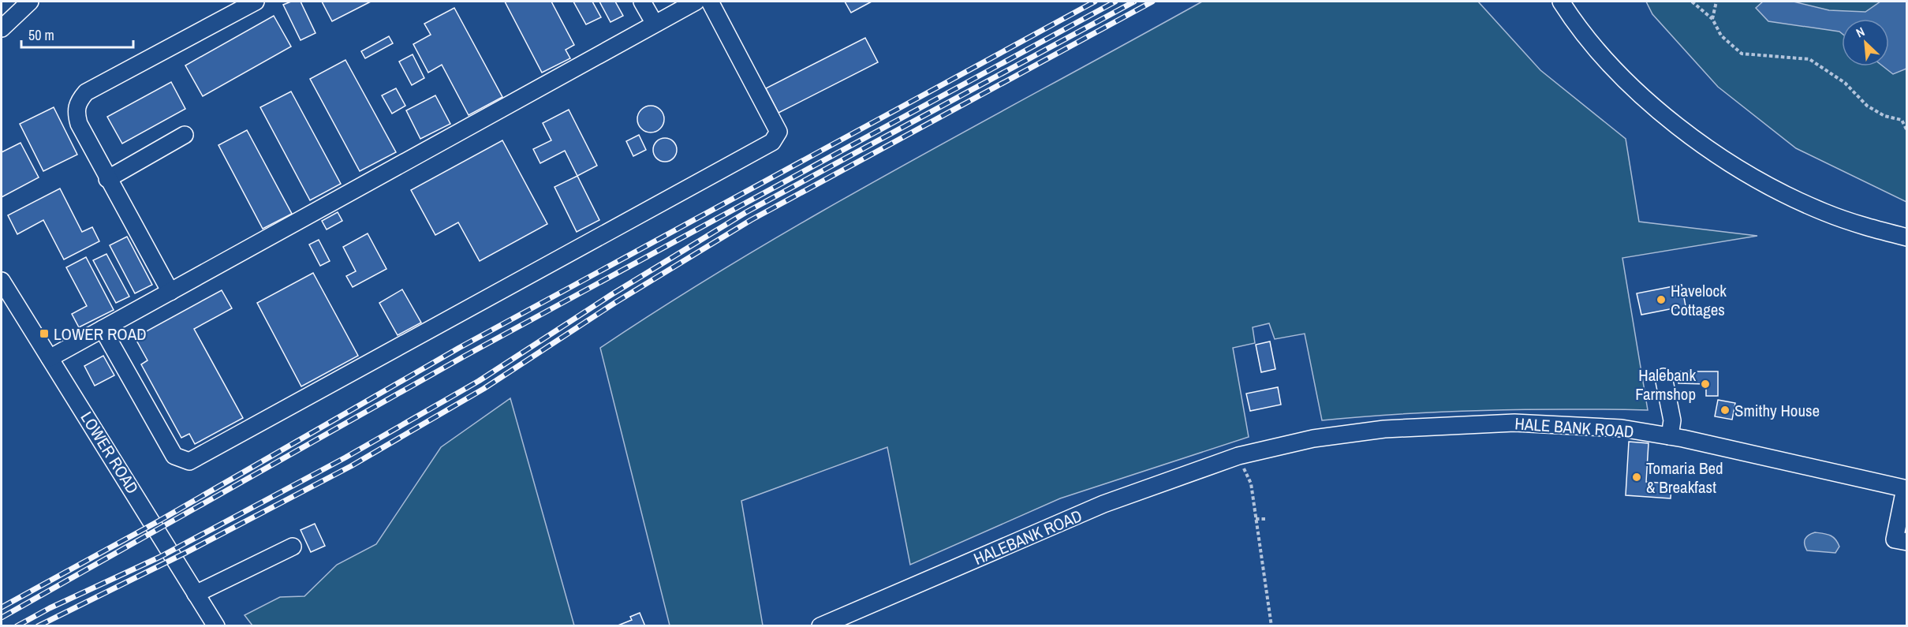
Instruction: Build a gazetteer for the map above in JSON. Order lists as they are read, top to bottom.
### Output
{
  "streets": {
    "street": ["HALE BANK ROAD", "LOWER ROAD", "HALEBANK ROAD"]
  },
  "crossings": [
    ["HALE BANK ROAD", "HALEBANK ROAD"]
  ],
  "places": {
    "other": [
      "Havelock Cottages",
      "Halebank Farmshop",
      "Smithy House",
      "Tomaria Bed & Breakfast"
    ],
    "transit": ["LOWER ROAD"]
  },
  "scale_bar": "50 m",
  "north": "top left"
}
